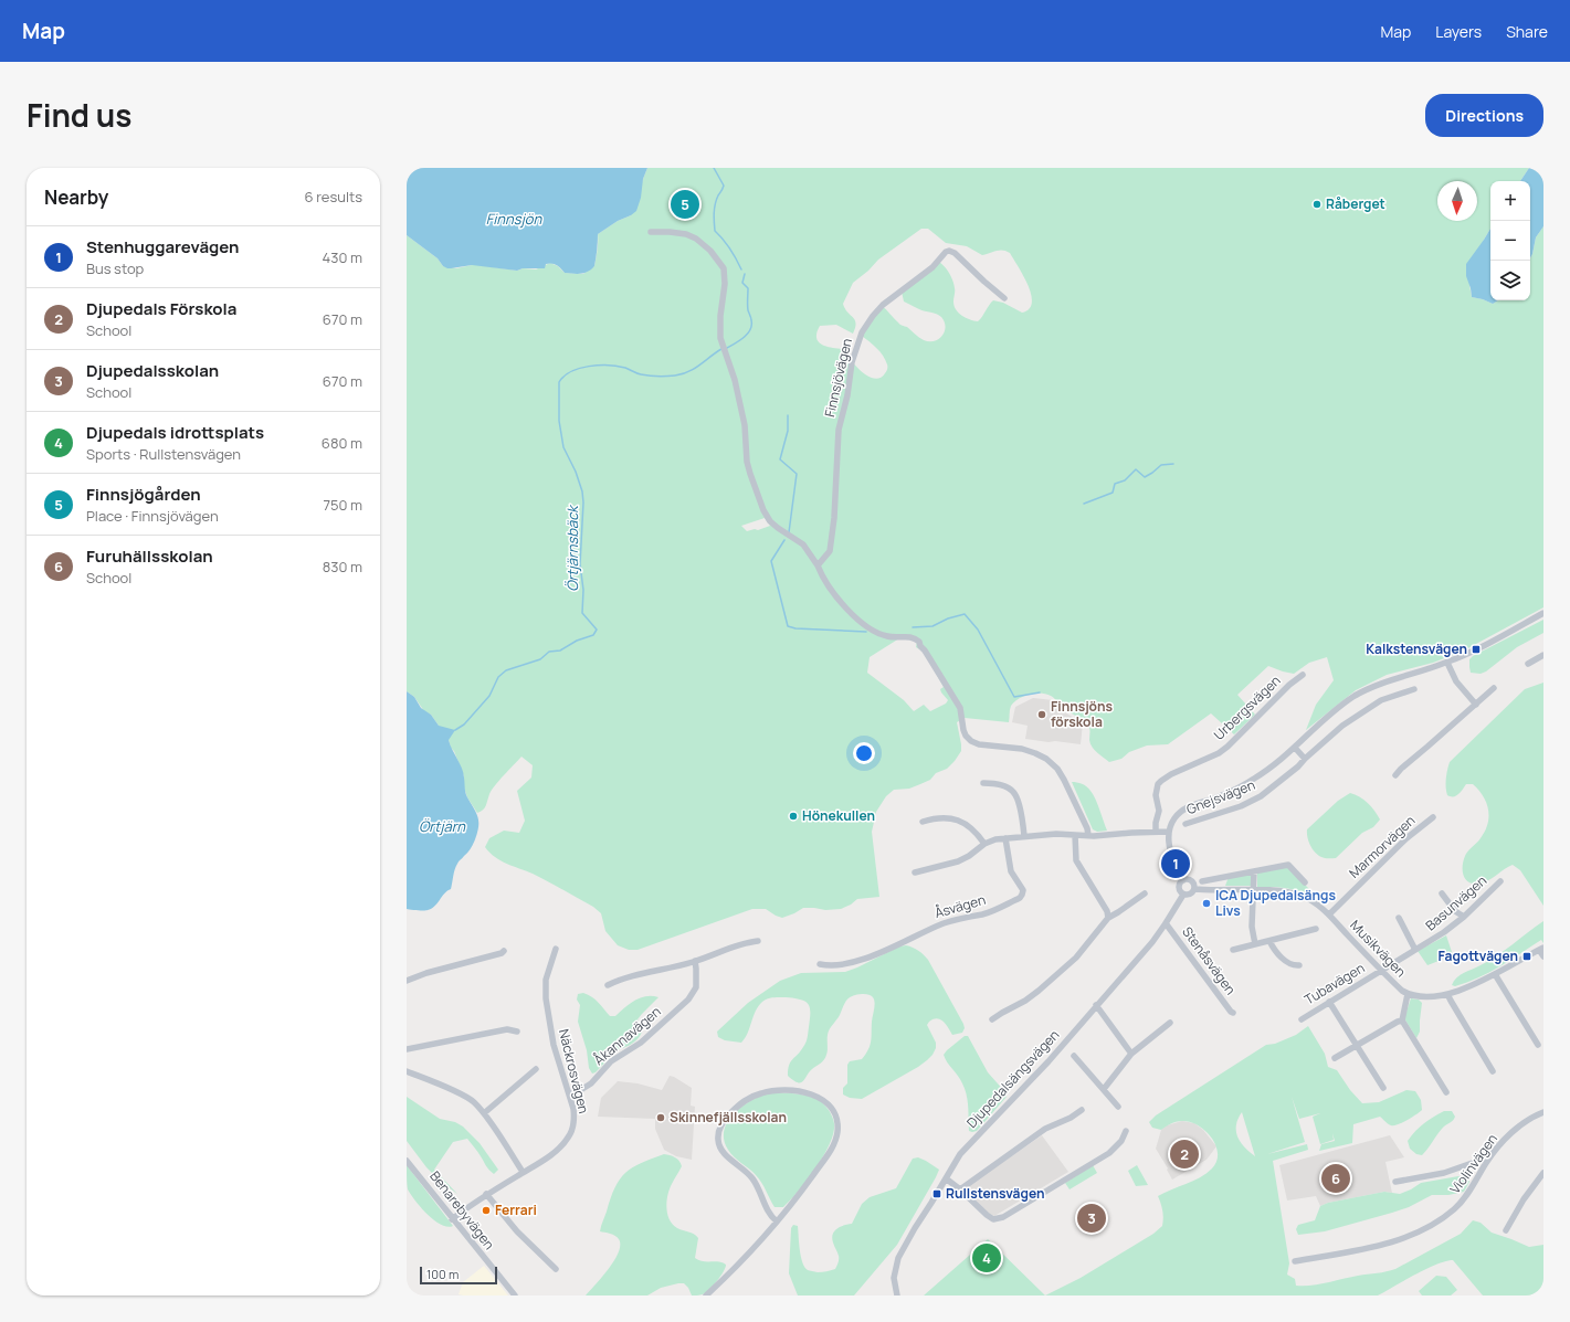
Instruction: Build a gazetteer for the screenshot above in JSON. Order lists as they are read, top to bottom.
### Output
{
  "streets": {
    "street": [
      "Finnsjövägen",
      "Urbergsvägen",
      "Gnejsvägen",
      "Marmorvägen",
      "Basunvägen",
      "Åsvägen",
      "Musikvägen",
      "Stenåsvägen",
      "Tubavägen",
      "Åkannavägen",
      "Näckrosvägen",
      "Djupedalsängsvägen",
      "Violinvägen",
      "Benarebyvägen"
    ]
  },
  "crossings": [
    ["Marmorvägen", "Musikvägen"],
    ["Basunvägen", "Musikvägen"],
    ["Basunvägen", "Tubavägen"],
    ["Musikvägen", "Tubavägen"],
    ["Musikvägen", "Djupedalsängsvägen"],
    ["Stenåsvägen", "Djupedalsängsvägen"],
    ["Åkannavägen", "Näckrosvägen"],
    ["Näckrosvägen", "Benarebyvägen"]
  ],
  "water": ["Finnsjön", "Örtjärnsbäck", "Örtjärn"],
  "places": {
    "other": [
      "Råberget",
      "Finnsjöns förskola",
      "Hönekullen",
      "ICA Djupedalsängs Livs",
      "Skinnefjällsskolan",
      "Ferrari"
    ],
    "transit": ["Kalkstensvägen", "Fagottvägen", "Rullstensvägen"]
  },
  "scale_bar": "100 m",
  "north": "bottom",
  "page": {
    "header": "Map",
    "nav": ["Map", "Layers", "Share"],
    "title": "Find us",
    "buttons": "Directions",
    "heading": ["Nearby", "6 results"],
    "map_buttons": ["+", "−"],
    "pins": [
      "5",
      "1",
      "2",
      "6",
      "3",
      "4"
    ],
    "list": [
      {
        "mark": "1",
        "name": "Stenhuggarevägen",
        "note": "Bus stop",
        "value": "430 m"
      },
      {
        "mark": "2",
        "name": "Djupedals Förskola",
        "note": "School",
        "value": "670 m"
      },
      {
        "mark": "3",
        "name": "Djupedalsskolan",
        "note": "School",
        "value": "670 m"
      },
      {
        "mark": "4",
        "name": "Djupedals idrottsplats",
        "note": "Sports · Rullstensvägen",
        "value": "680 m"
      },
      {
        "mark": "5",
        "name": "Finnsjögården",
        "note": "Place · Finnsjövägen",
        "value": "750 m"
      },
      {
        "mark": "6",
        "name": "Furuhällsskolan",
        "note": "School",
        "value": "830 m"
      }
    ],
    "scale": "100 m"
  }
}
